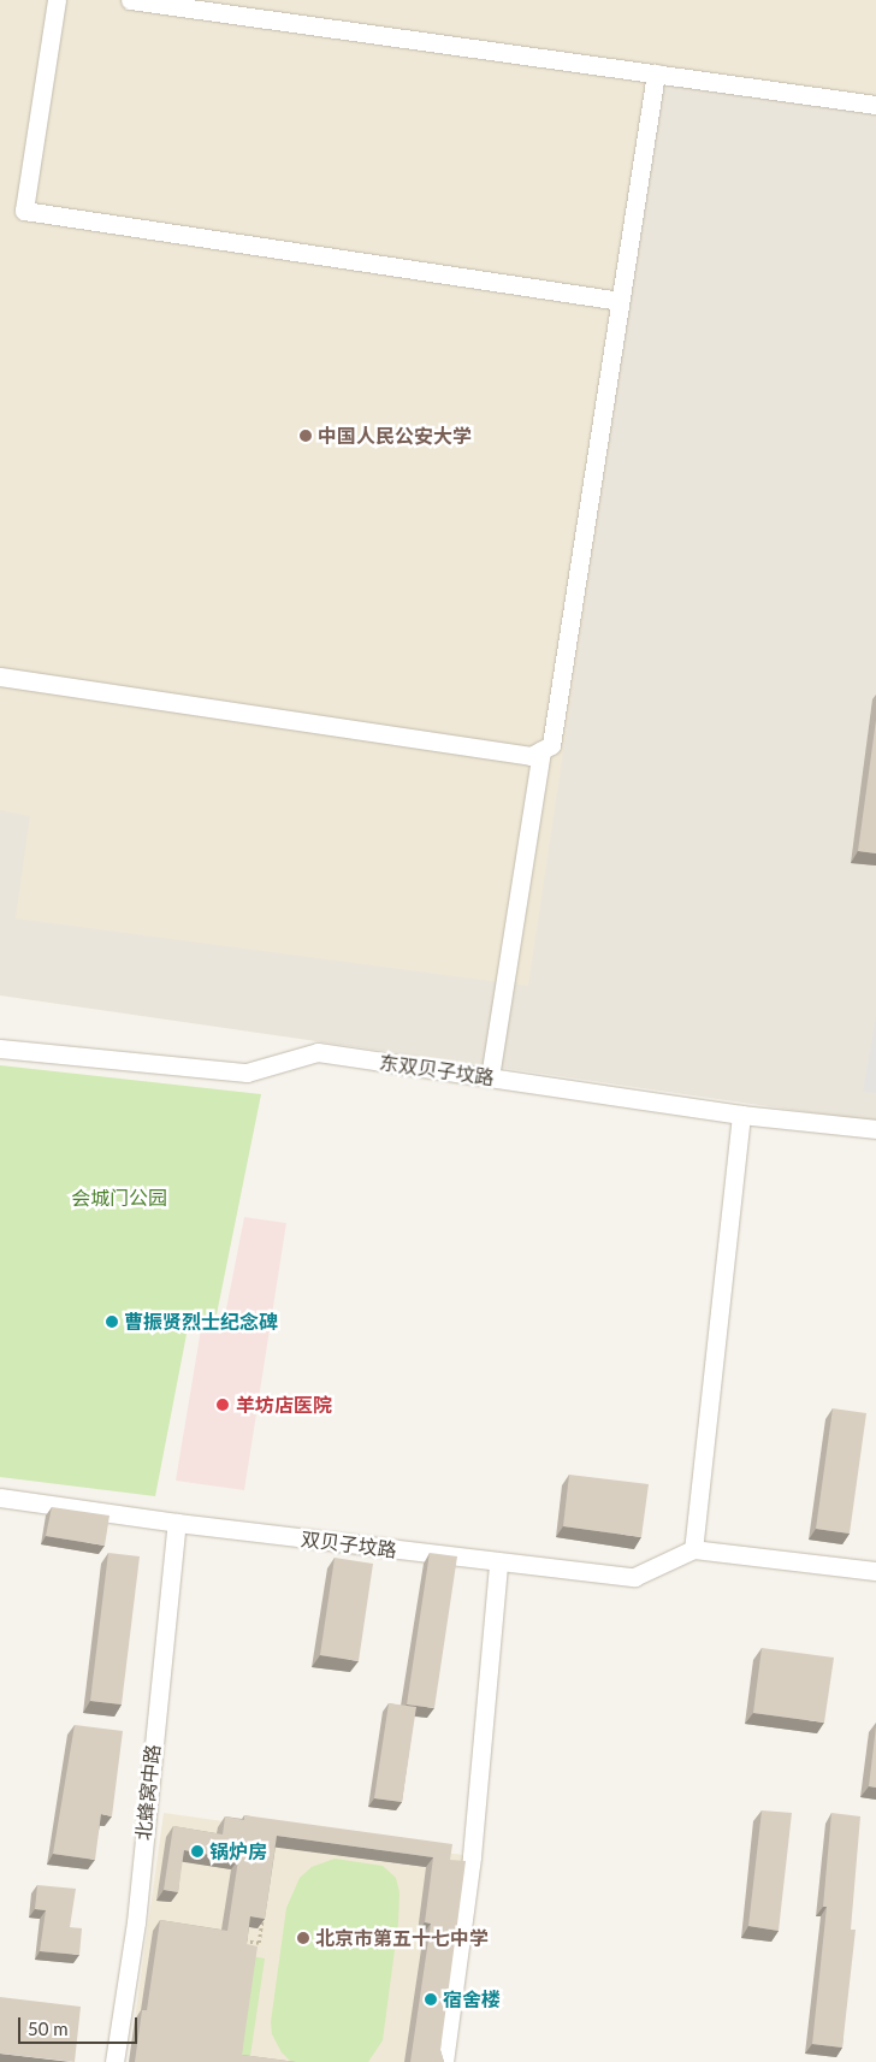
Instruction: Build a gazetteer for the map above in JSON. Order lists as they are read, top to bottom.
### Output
{
  "streets": {
    "street": ["东双贝子坟路", "双贝子坟路", "北蜂窝中路"]
  },
  "crossings": [
    ["双贝子坟路", "北蜂窝中路"]
  ],
  "parks": ["会城门公园"],
  "places": [
    "中国人民公安大学",
    "曹振贤烈士纪念碑",
    "羊坊店医院",
    "锅炉房",
    "北京市第五十七中学",
    "宿舍楼"
  ],
  "scale_bar": "50 m"
}
